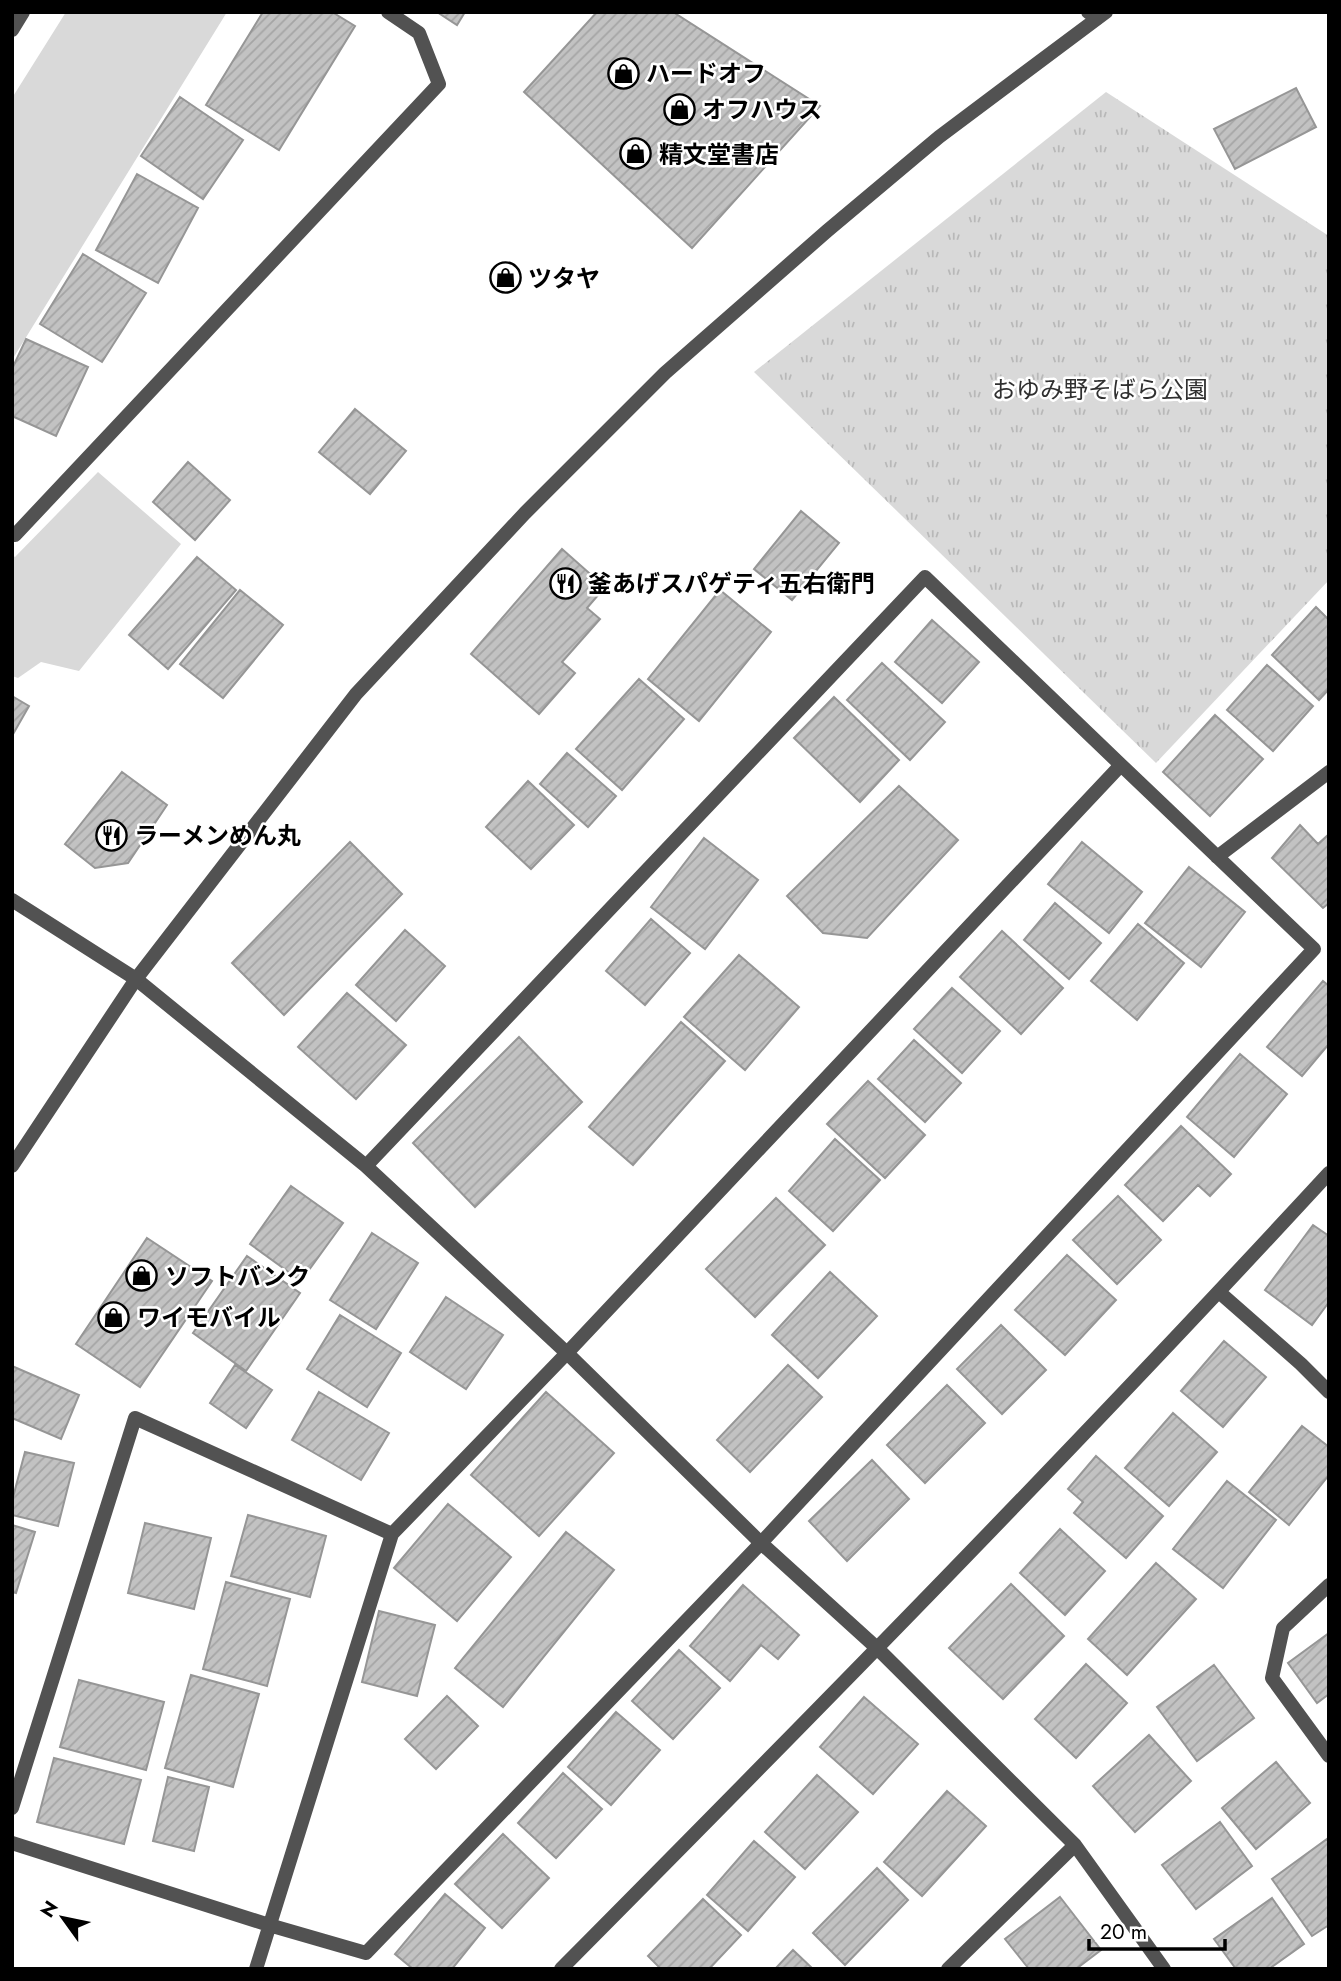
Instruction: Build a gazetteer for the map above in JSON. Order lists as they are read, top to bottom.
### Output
{
  "parks": ["おゆみ野そばら公園"],
  "places": {
    "shop": [
      "ハードオフ",
      "オフハウス",
      "精文堂書店",
      "ツタヤ",
      "ソフトバンク",
      "ワイモバイル"
    ],
    "restaurant": ["釜あげスパゲティ五右衛門", "ラーメンめん丸"]
  },
  "scale_bar": "20 m",
  "north": "top left"
}
